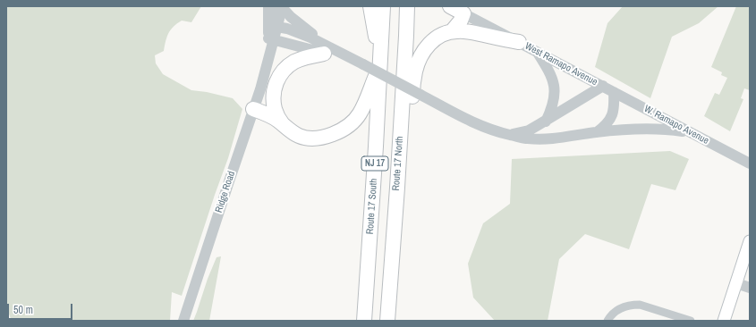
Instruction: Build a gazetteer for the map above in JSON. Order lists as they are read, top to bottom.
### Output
{
  "streets": {
    "highway": ["NJ 17", "Route 17 North", "Route 17 South"],
    "street": ["West Ramapo Avenue", "W. Ramapo Avenue", "Ridge Road"]
  },
  "crossings": [
    ["West Ramapo Avenue", "W. Ramapo Avenue"]
  ],
  "scale_bar": "50 m"
}
